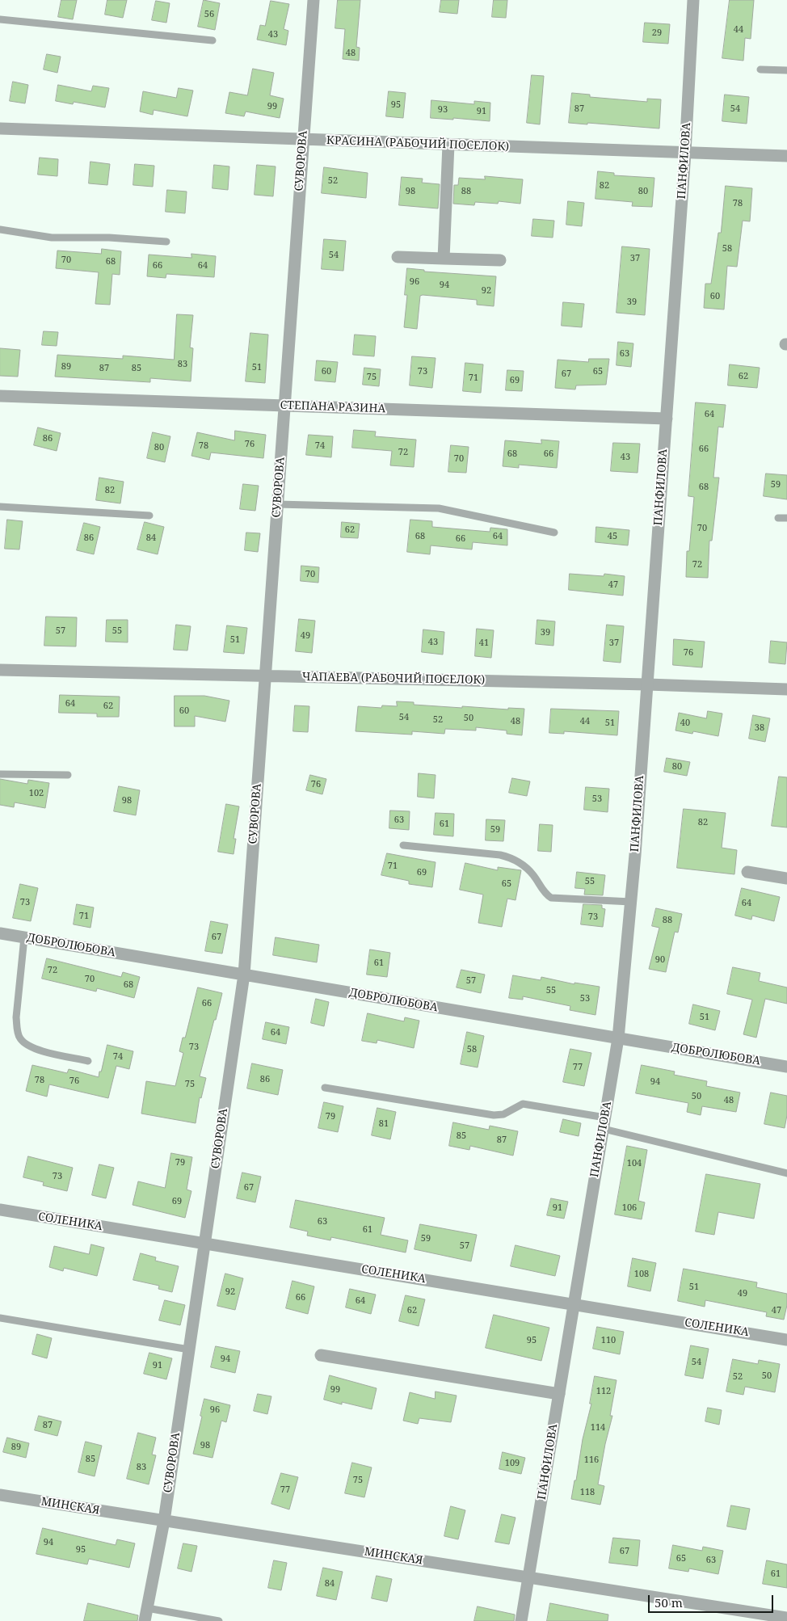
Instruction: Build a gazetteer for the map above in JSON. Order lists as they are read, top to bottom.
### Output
{
  "streets": {
    "street": [
      "КРАСИНА (РАБОЧИЙ ПОСЕЛОК)",
      "СУВОРОВА",
      "ПАНФИЛОВА",
      "СТЕПАНА РАЗИНА",
      "ЧАПАЕВА (РАБОЧИЙ ПОСЕЛОК)",
      "ДОБРОЛЮБОВА",
      "СОЛЕНИКА",
      "МИНСКАЯ"
    ]
  },
  "crossings": [
    ["КРАСИНА (РАБОЧИЙ ПОСЕЛОК)", "СУВОРОВА"],
    ["КРАСИНА (РАБОЧИЙ ПОСЕЛОК)", "ПАНФИЛОВА"],
    ["СУВОРОВА", "СТЕПАНА РАЗИНА"],
    ["СУВОРОВА", "ЧАПАЕВА (РАБОЧИЙ ПОСЕЛОК)"],
    ["СУВОРОВА", "ДОБРОЛЮБОВА"],
    ["СУВОРОВА", "СОЛЕНИКА"],
    ["СУВОРОВА", "МИНСКАЯ"],
    ["ПАНФИЛОВА", "СТЕПАНА РАЗИНА"],
    ["ПАНФИЛОВА", "ЧАПАЕВА (РАБОЧИЙ ПОСЕЛОК)"],
    ["ПАНФИЛОВА", "ДОБРОЛЮБОВА"],
    ["ПАНФИЛОВА", "СОЛЕНИКА"],
    ["ПАНФИЛОВА", "МИНСКАЯ"]
  ],
  "house_numbers": [
    "56",
    "44",
    "29",
    "43",
    "48",
    "95",
    "99",
    "87",
    "54",
    "93",
    "91",
    "52",
    "82",
    "98",
    "88",
    "80",
    "78",
    "58",
    "54",
    "37",
    "70",
    "68",
    "66",
    "64",
    "96",
    "94",
    "92",
    "60",
    "39",
    "63",
    "83",
    "89",
    "51",
    "87",
    "85",
    "60",
    "73",
    "65",
    "67",
    "62",
    "75",
    "71",
    "69",
    "64",
    "86",
    "76",
    "78",
    "74",
    "80",
    "66",
    "72",
    "68",
    "66",
    "43",
    "70",
    "59",
    "68",
    "82",
    "70",
    "62",
    "68",
    "64",
    "45",
    "86",
    "84",
    "66",
    "72",
    "70",
    "47",
    "57",
    "55",
    "39",
    "49",
    "51",
    "43",
    "41",
    "37",
    "76",
    "64",
    "62",
    "60",
    "54",
    "50",
    "52",
    "48",
    "44",
    "51",
    "40",
    "38",
    "80",
    "76",
    "102",
    "53",
    "98",
    "63",
    "82",
    "61",
    "59",
    "71",
    "69",
    "55",
    "65",
    "73",
    "64",
    "71",
    "73",
    "88",
    "67",
    "90",
    "61",
    "72",
    "70",
    "57",
    "68",
    "55",
    "53",
    "66",
    "51",
    "64",
    "73",
    "58",
    "74",
    "77",
    "86",
    "78",
    "76",
    "94",
    "75",
    "50",
    "48",
    "79",
    "81",
    "85",
    "87",
    "79",
    "104",
    "73",
    "67",
    "69",
    "91",
    "106",
    "63",
    "61",
    "59",
    "57",
    "108",
    "51",
    "92",
    "49",
    "66",
    "64",
    "62",
    "47",
    "95",
    "110",
    "94",
    "54",
    "91",
    "50",
    "52",
    "99",
    "112",
    "96",
    "87",
    "114",
    "98",
    "89",
    "85",
    "116",
    "109",
    "83",
    "75",
    "77",
    "118",
    "94",
    "95",
    "67",
    "65",
    "63",
    "61",
    "84"
  ],
  "scale_bar": "50 m"
}
